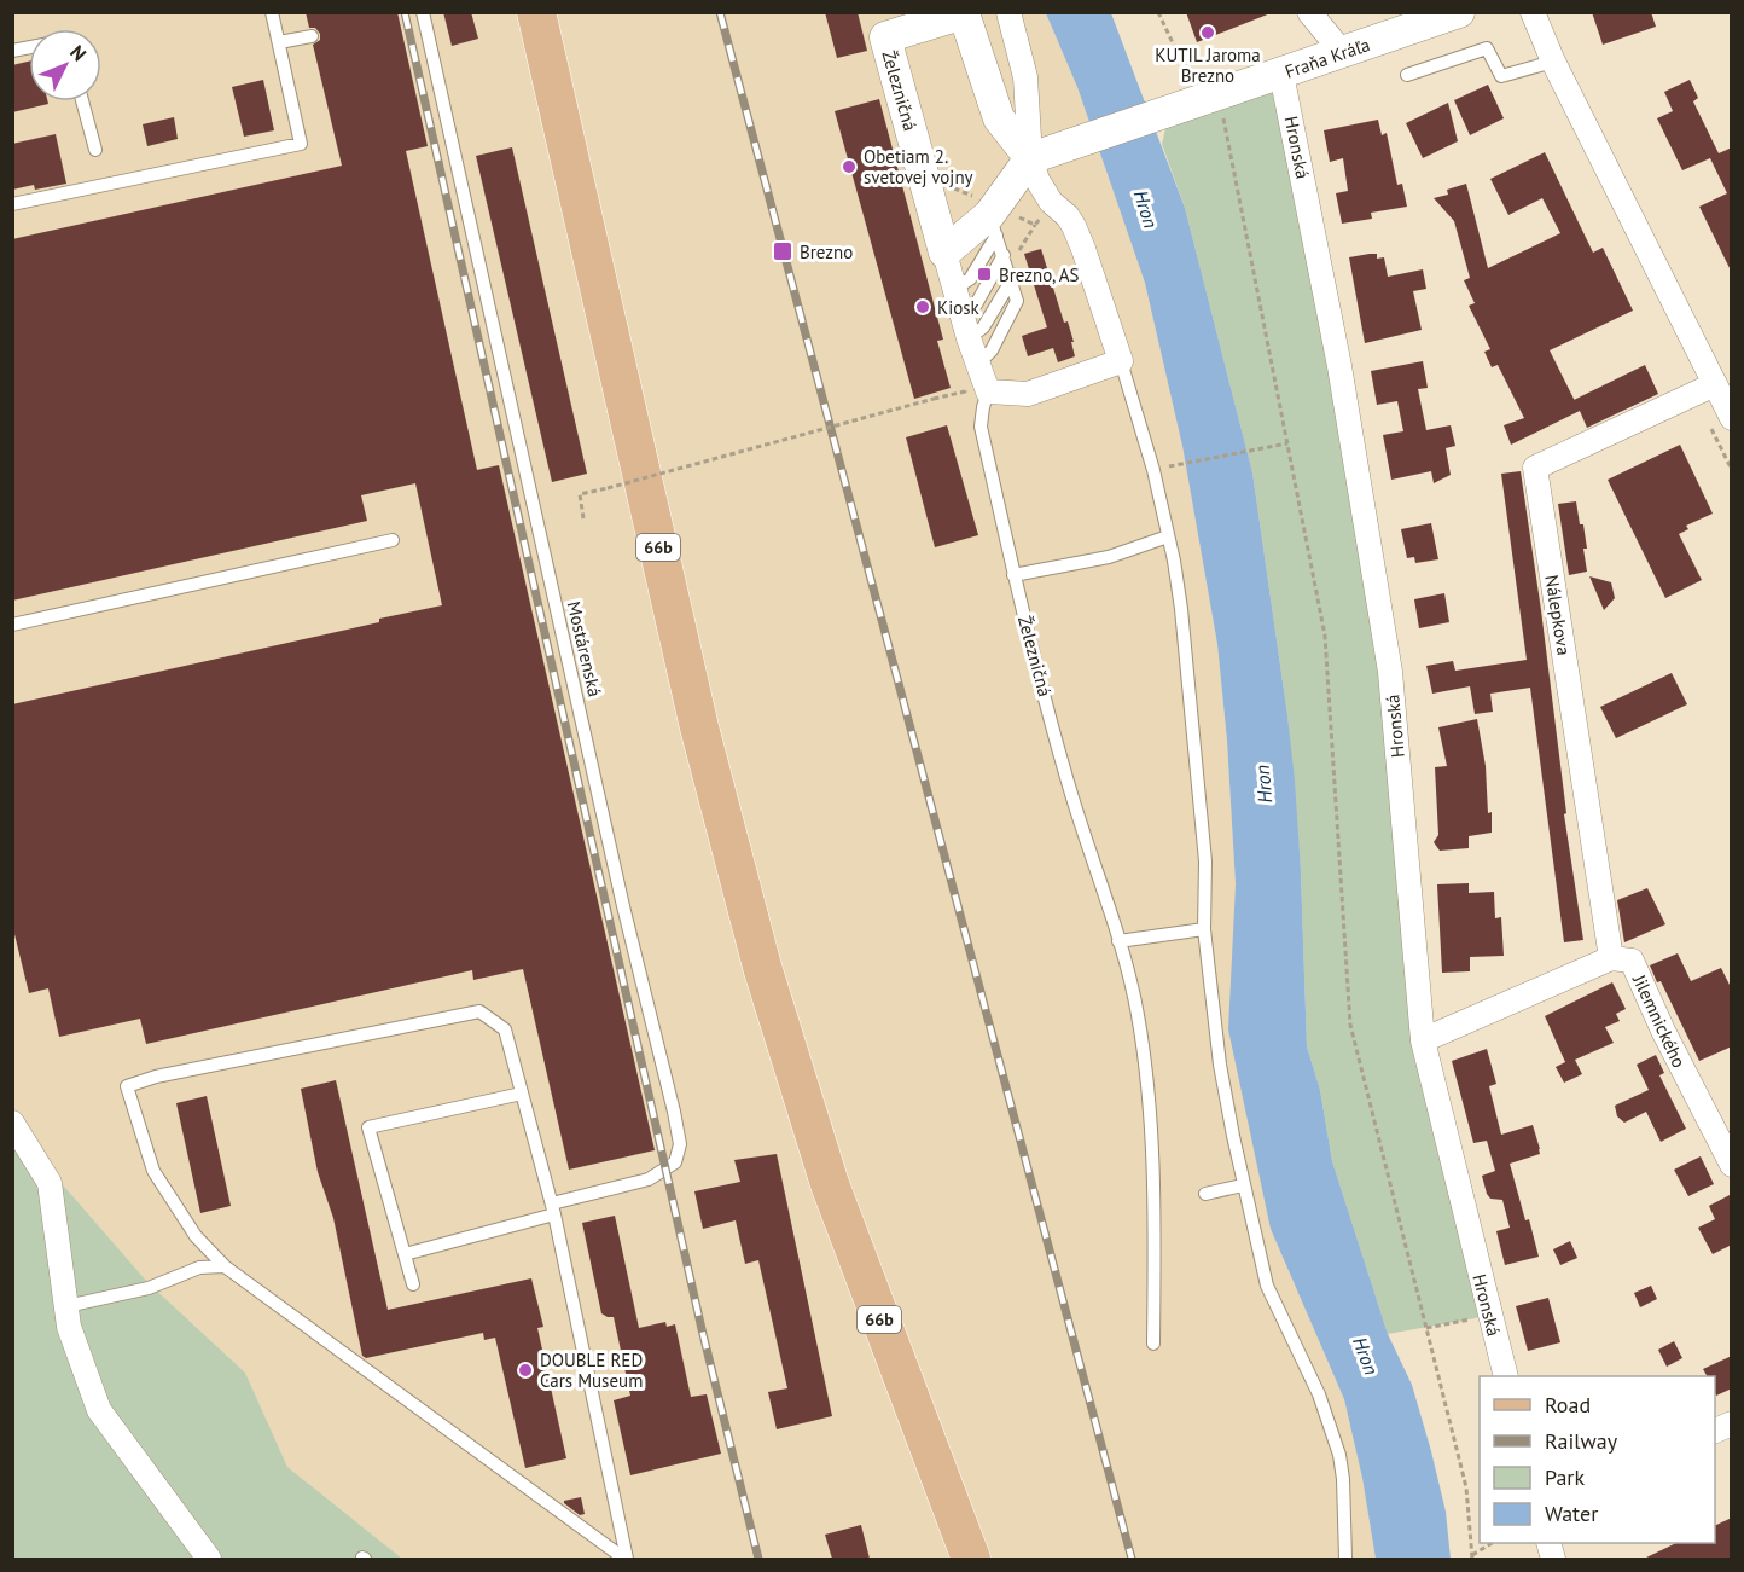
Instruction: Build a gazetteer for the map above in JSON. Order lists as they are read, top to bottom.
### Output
{
  "streets": {
    "main road": ["66b"],
    "street": [
      "Fraňa Kráľa",
      "Železničná",
      "Hronská",
      "Nálepkova",
      "Jilemnického"
    ],
    "lane": ["Mostárenská"]
  },
  "crossings": [
    ["Fraňa Kráľa", "Železničná"],
    ["Fraňa Kráľa", "Hronská"],
    ["Nálepkova", "Jilemnického"]
  ],
  "water": ["Hron"],
  "places": {
    "other": [
      "KUTIL Jaroma Brezno",
      "Obetiam 2. svetovej vojny",
      "Kiosk",
      "DOUBLE RED Cars Museum"
    ],
    "transit": ["Brezno", "Brezno, AS"]
  },
  "legend": [
    "Road",
    "Railway",
    "Park",
    "Water"
  ],
  "north": "top right"
}
